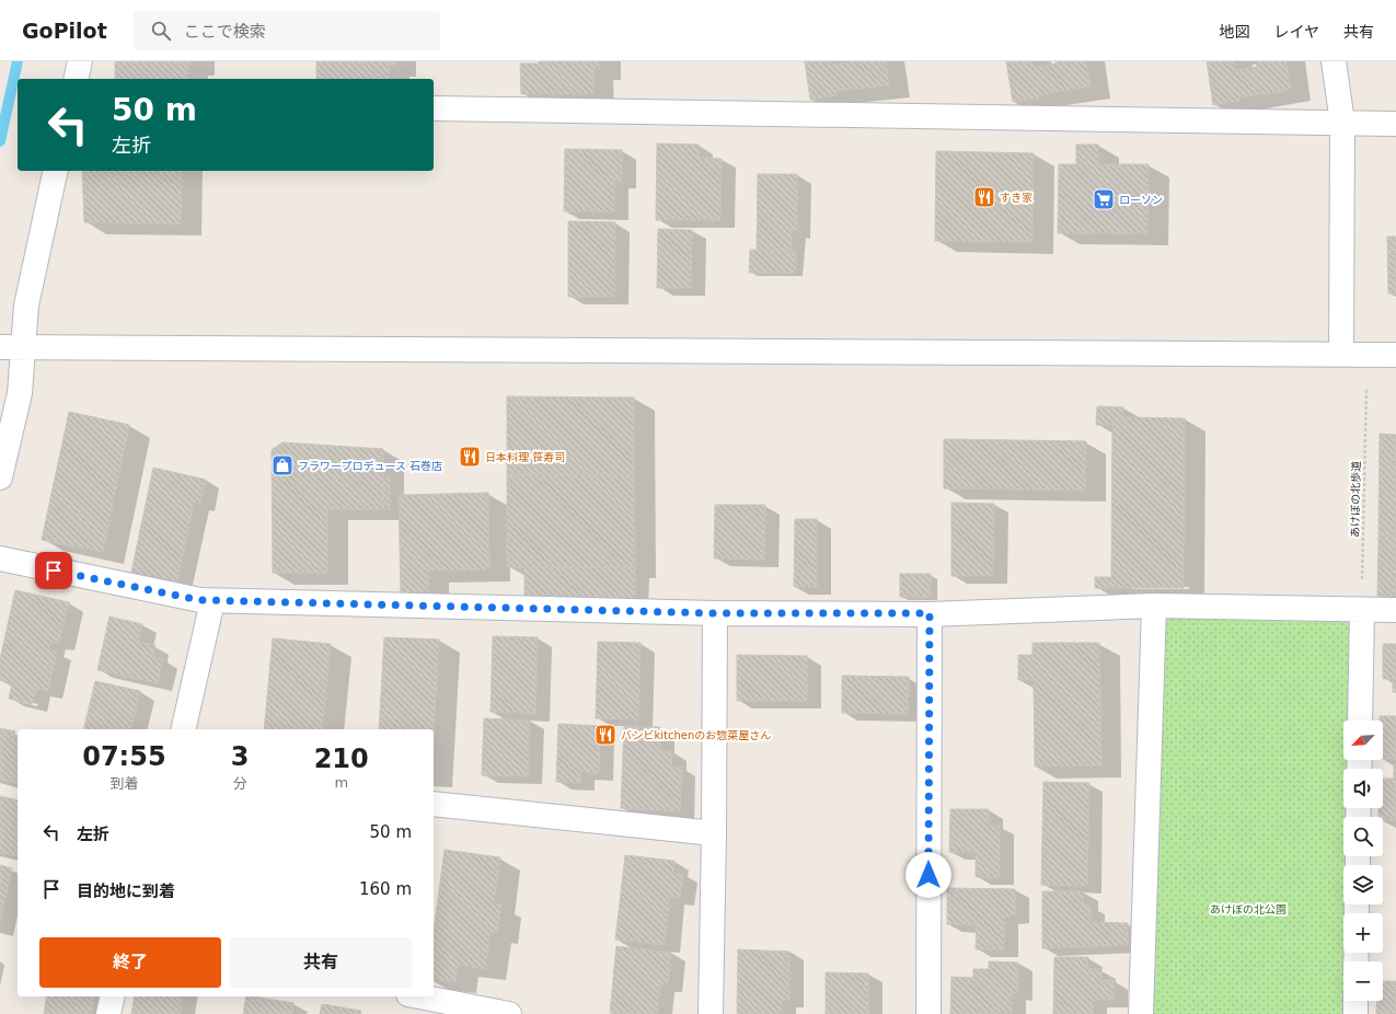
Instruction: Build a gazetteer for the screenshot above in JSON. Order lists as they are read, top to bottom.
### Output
{
  "streets": {
    "path": ["あけぼの北歩道"]
  },
  "parks": ["あけぼの北公園"],
  "places": {
    "restaurant": ["すき家", "日本料理 笹寿司", "バンビkitchenのお惣菜屋さん"],
    "supermarket": ["ローソン"],
    "shop": ["フラワープロデュース 石巻店"]
  },
  "north": "bottom left",
  "page": {
    "header": "GoPilot",
    "search": "ここで検索",
    "nav": ["地図", "レイヤ", "共有"],
    "turn": ["50 m", "左折"],
    "map_buttons": ["+", "−"],
    "eta": [
      "07:55",
      "到着",
      "3",
      "分",
      "210",
      "m"
    ],
    "list": [
      {
        "name": "左折",
        "value": "50 m"
      },
      {
        "name": "目的地に到着",
        "value": "160 m"
      }
    ],
    "buttons": ["終了", "共有"]
  }
}
